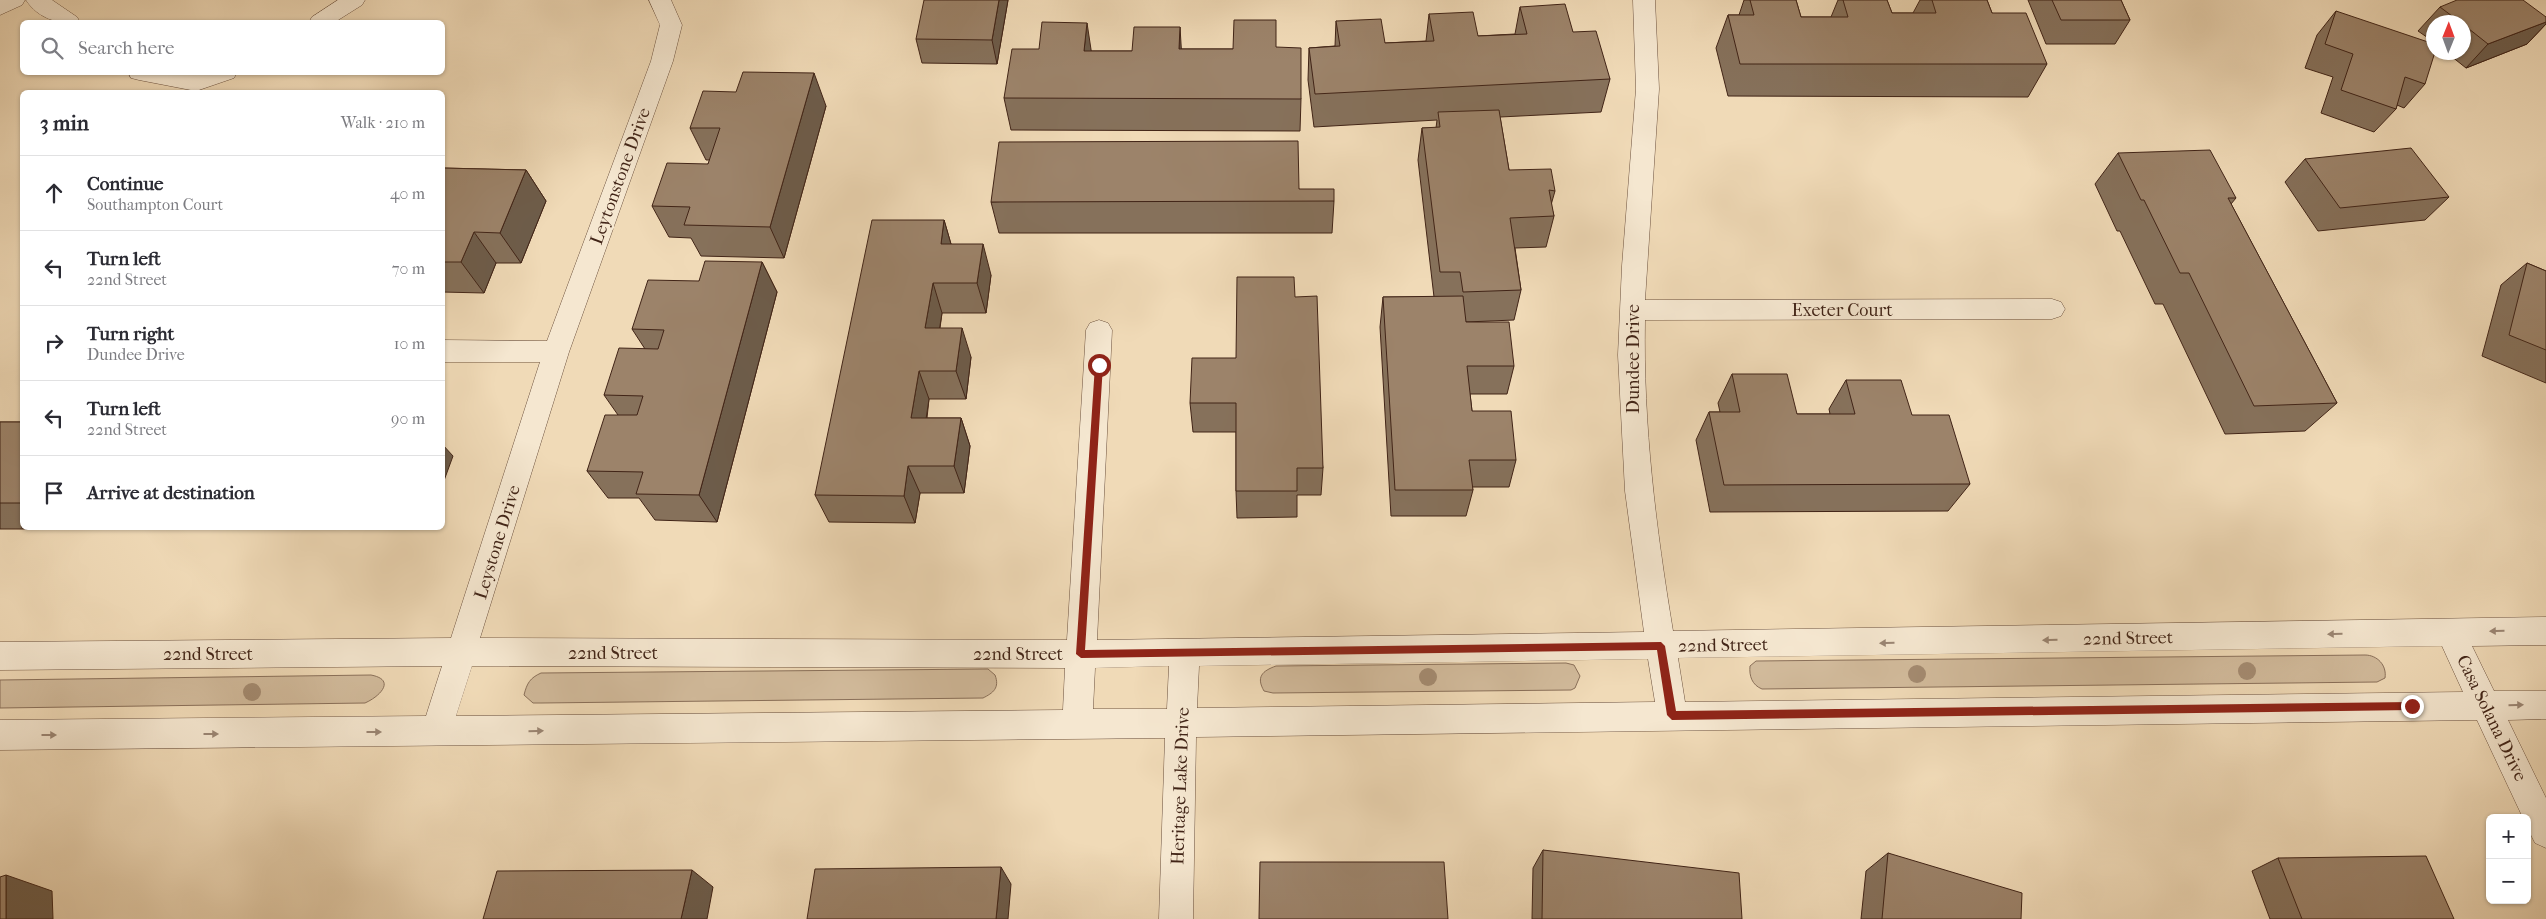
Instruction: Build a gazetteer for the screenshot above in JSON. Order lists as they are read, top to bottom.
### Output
{
  "streets": {
    "street": [
      "Leytonstone Drive",
      "Exeter Court",
      "Dundee Drive",
      "Leystone Drive",
      "22nd Street",
      "Casa Solana Drive",
      "Heritage Lake Drive"
    ]
  },
  "crossings": [
    ["Leytonstone Drive", "Leystone Drive"],
    ["Exeter Court", "Dundee Drive"],
    ["Dundee Drive", "22nd Street"],
    ["Leystone Drive", "22nd Street"],
    ["22nd Street", "Casa Solana Drive"],
    ["22nd Street", "Heritage Lake Drive"]
  ],
  "north": "top",
  "page": {
    "search": "Search here",
    "heading": ["3 min", "Walk · 210 m"],
    "list": [
      ["Continue", "Southampton Court", "40 m"],
      ["Turn left", "22nd Street", "70 m"],
      ["Turn right", "Dundee Drive", "10 m"],
      ["Turn left", "22nd Street", "90 m"],
      "Arrive at destination"
    ],
    "map_buttons": ["+", "−"]
  }
}
